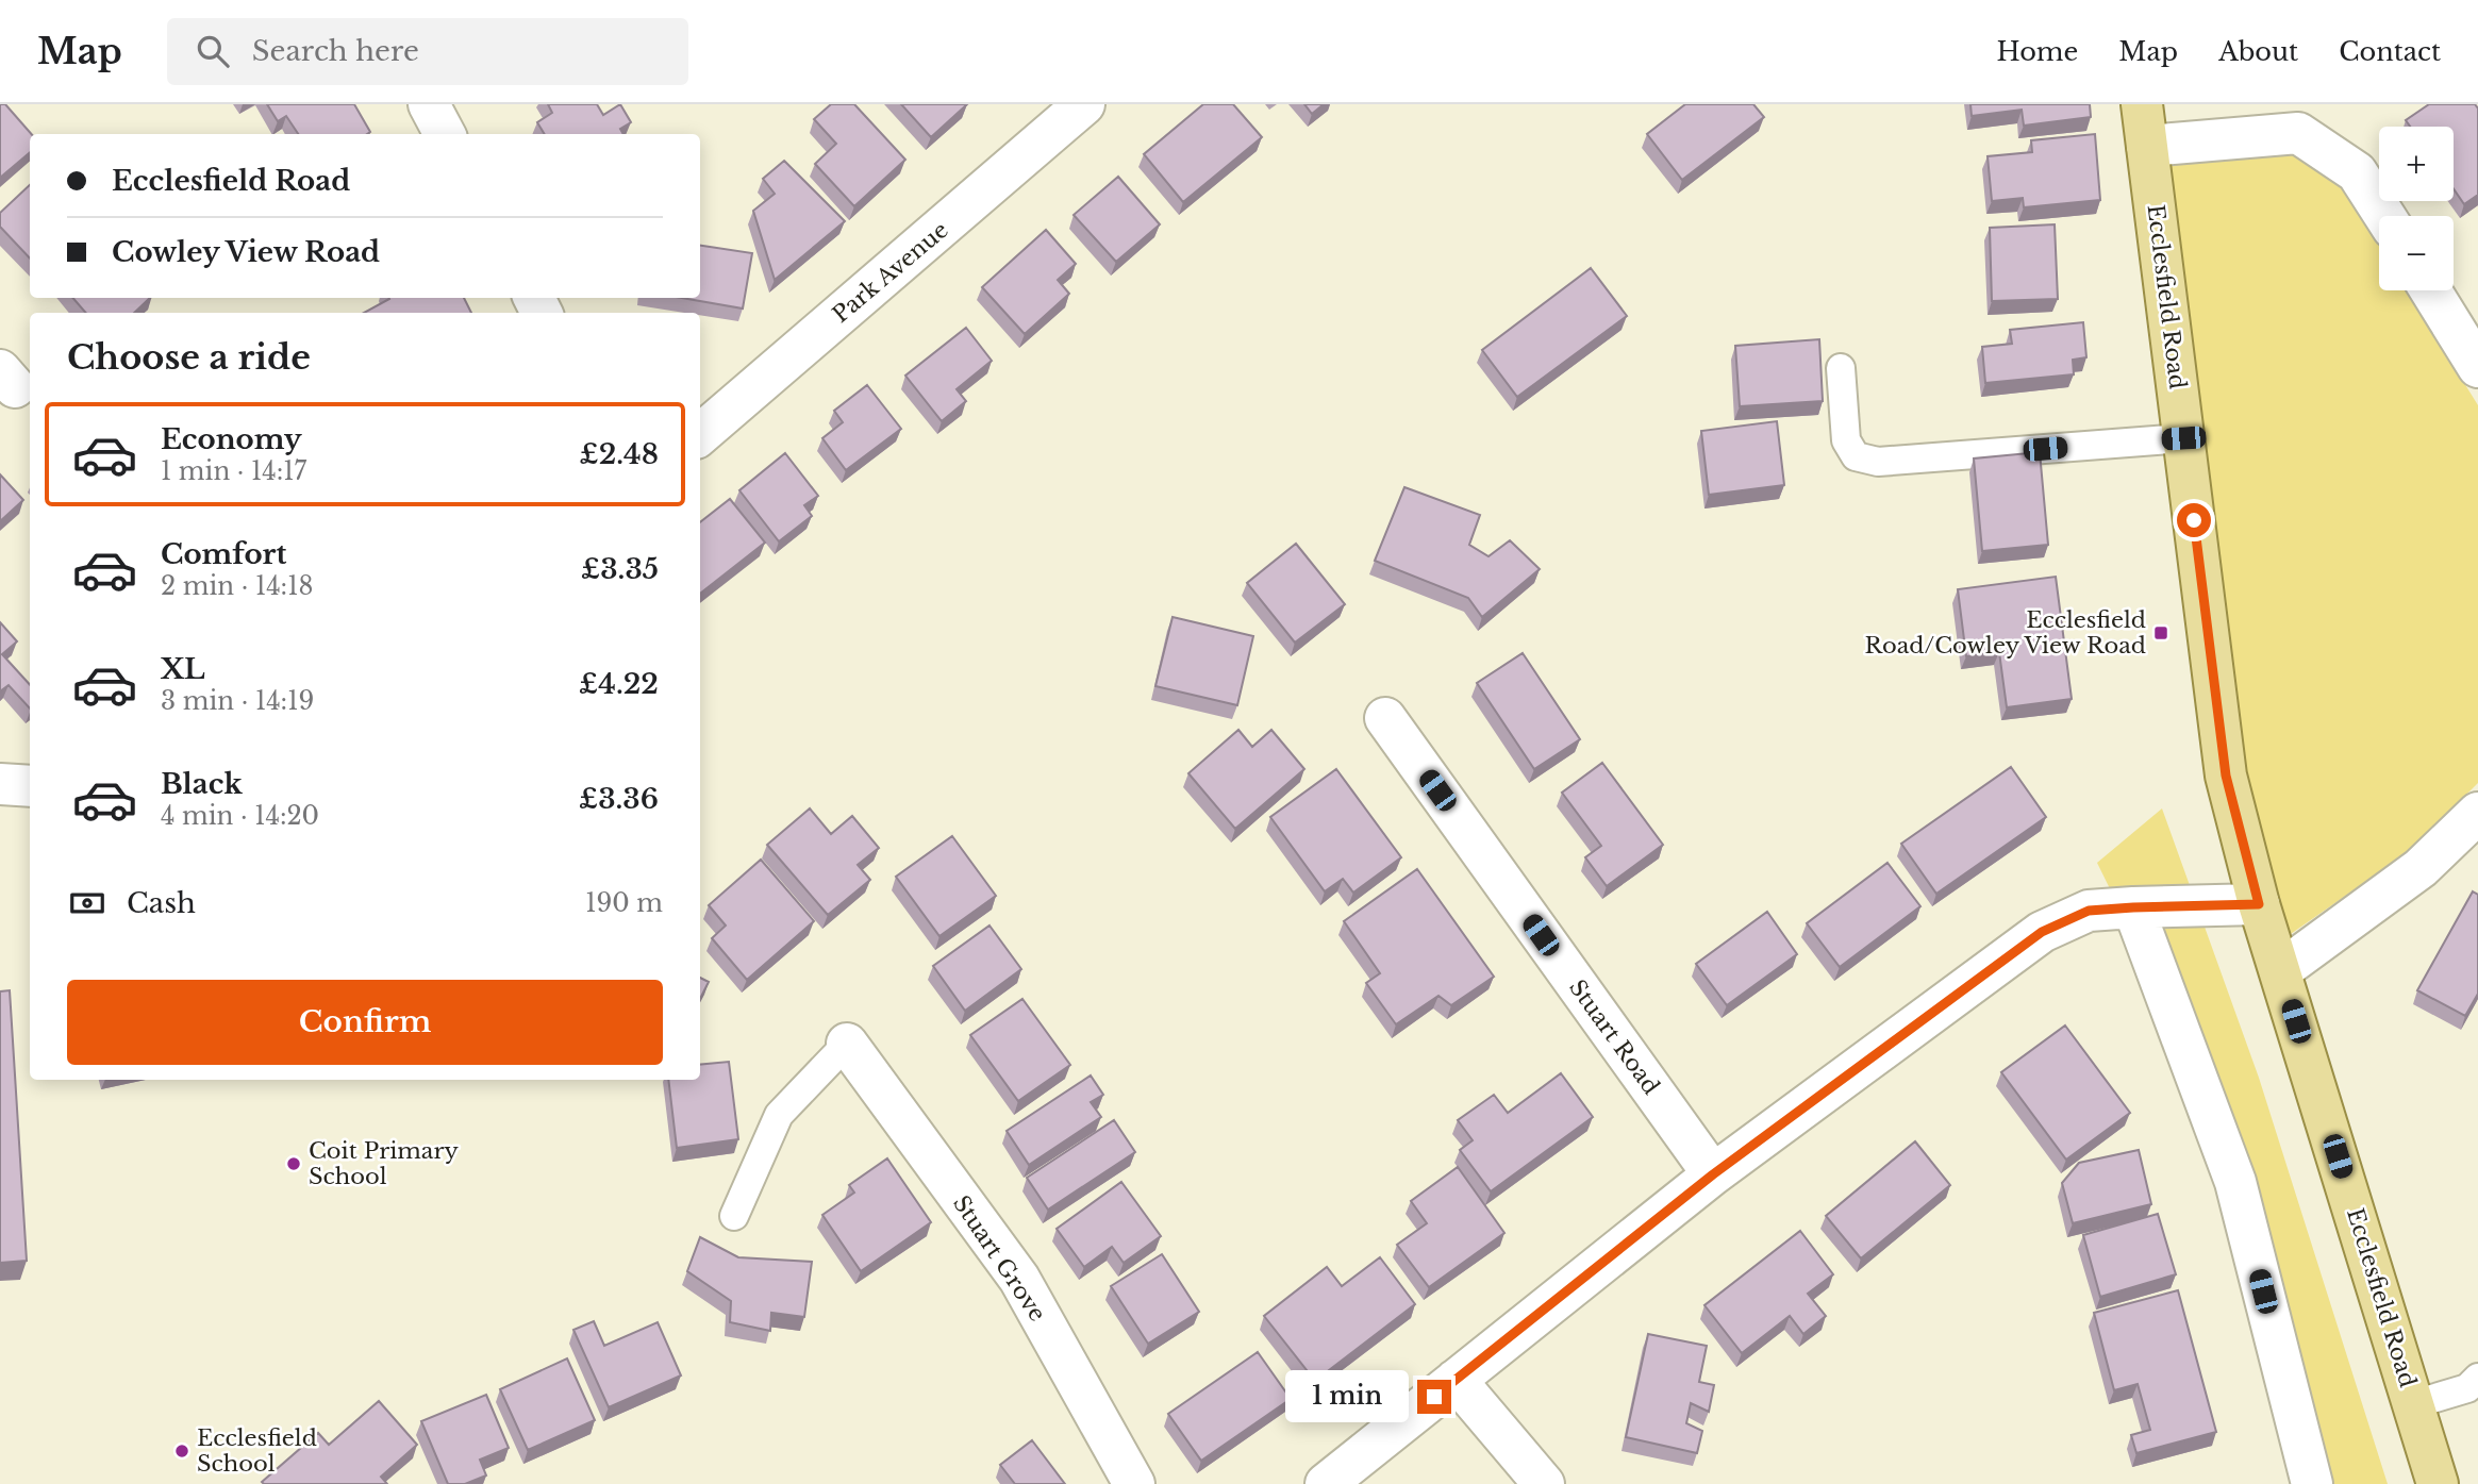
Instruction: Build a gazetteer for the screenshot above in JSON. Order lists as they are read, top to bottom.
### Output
{
  "streets": {
    "main road": ["Ecclesfield Road"],
    "street": ["Park Avenue", "Stuart Road", "Stuart Grove"]
  },
  "places": {
    "transit": ["Ecclesfield Road/Cowley View Road"],
    "other": ["Coit Primary School", "Ecclesfield School"]
  },
  "page": {
    "header": "Map",
    "search": "Search here",
    "nav": [
      "Home",
      "Map",
      "About",
      "Contact"
    ],
    "map_buttons": ["+", "−"],
    "banner": ["Ecclesfield Road", "Cowley View Road"],
    "heading": "Choose a ride",
    "list": [
      {
        "name": "Economy",
        "note": "1 min · 14:17",
        "value": "£2.48"
      },
      {
        "name": "Comfort",
        "note": "2 min · 14:18",
        "value": "£3.35"
      },
      {
        "name": "XL",
        "note": "3 min · 14:19",
        "value": "£4.22"
      },
      {
        "name": "Black",
        "note": "4 min · 14:20",
        "value": "£3.36"
      }
    ],
    "pay": ["Cash", "190 m"],
    "buttons": "Confirm",
    "bubble": "1 min"
  }
}
